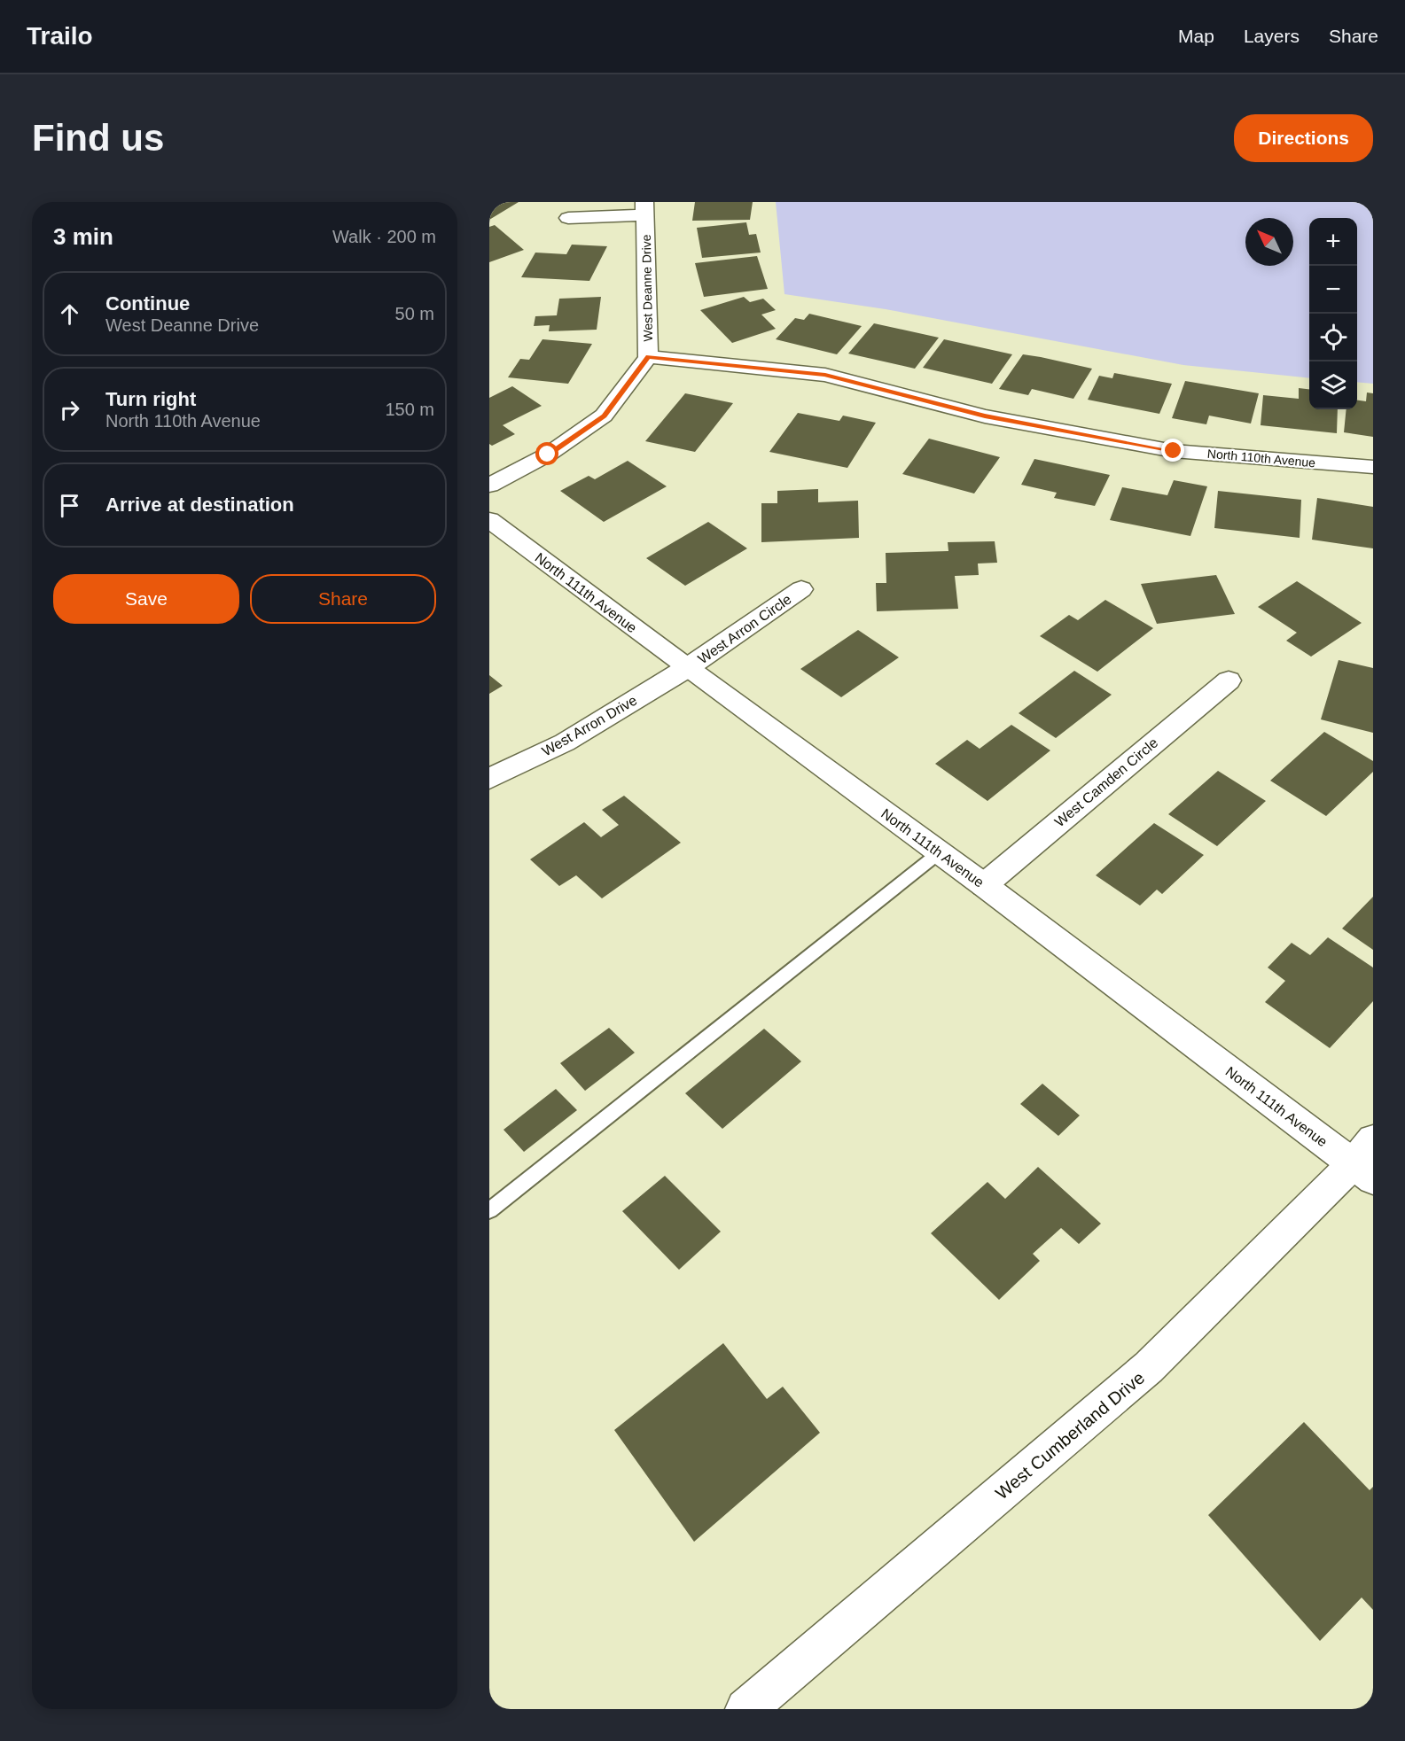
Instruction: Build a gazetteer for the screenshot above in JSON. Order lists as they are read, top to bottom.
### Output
{
  "streets": {
    "street": [
      "West Deanne Drive",
      "North 110th Avenue",
      "North 111th Avenue",
      "West Arron Circle",
      "West Arron Drive",
      "West Camden Circle",
      "West Cumberland Drive"
    ]
  },
  "crossings": [
    ["West Deanne Drive", "North 110th Avenue"],
    ["North 111th Avenue", "West Arron Circle"],
    ["North 111th Avenue", "West Arron Drive"],
    ["North 111th Avenue", "West Camden Circle"],
    ["North 111th Avenue", "West Cumberland Drive"],
    ["West Arron Circle", "West Arron Drive"]
  ],
  "north": "top left",
  "page": {
    "header": "Trailo",
    "nav": ["Map", "Layers", "Share"],
    "buttons": [
      "Directions",
      ["Save", "Share"]
    ],
    "title": "Find us",
    "heading": ["3 min", "Walk · 200 m"],
    "map_buttons": ["+", "−"],
    "list": [
      ["Continue", "West Deanne Drive", "50 m"],
      ["Turn right", "North 110th Avenue", "150 m"],
      "Arrive at destination"
    ]
  }
}
